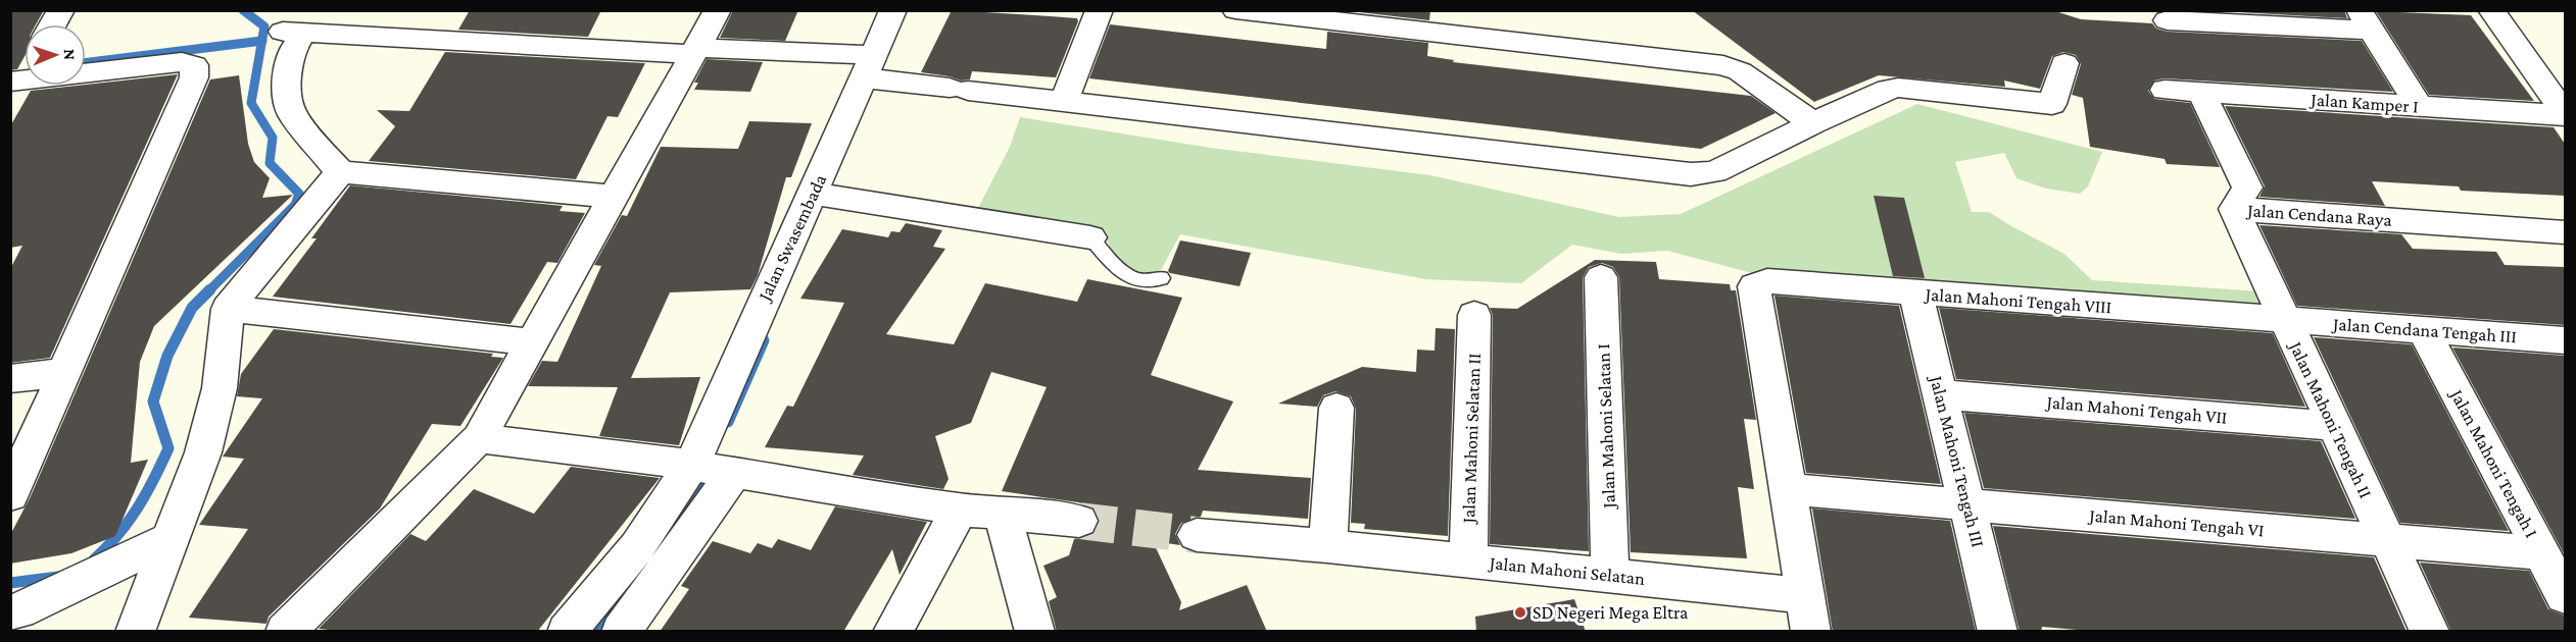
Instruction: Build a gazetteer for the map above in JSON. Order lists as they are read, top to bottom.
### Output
{
  "streets": {
    "street": [
      "Jalan Kamper I",
      "Jalan Cendana Raya",
      "Jalan Swasembada",
      "Jalan Mahoni Tengah VIII",
      "Jalan Cendana Tengah III",
      "Jalan Mahoni Tengah VII",
      "Jalan Mahoni Tengah II",
      "Jalan Mahoni Selatan I",
      "Jalan Mahoni Selatan II",
      "Jalan Mahoni Tengah III",
      "Jalan Mahoni Tengah I",
      "Jalan Mahoni Tengah VI",
      "Jalan Mahoni Selatan"
    ]
  },
  "crossings": [
    ["Jalan Kamper I", "Jalan Mahoni Tengah II"],
    ["Jalan Cendana Raya", "Jalan Mahoni Tengah II"],
    ["Jalan Mahoni Tengah VIII", "Jalan Cendana Tengah III"],
    ["Jalan Mahoni Tengah VIII", "Jalan Mahoni Tengah II"],
    ["Jalan Mahoni Tengah VIII", "Jalan Mahoni Tengah III"],
    ["Jalan Mahoni Tengah VIII", "Jalan Mahoni Selatan"],
    ["Jalan Cendana Tengah III", "Jalan Mahoni Tengah II"],
    ["Jalan Cendana Tengah III", "Jalan Mahoni Tengah I"],
    ["Jalan Mahoni Tengah VII", "Jalan Mahoni Tengah II"],
    ["Jalan Mahoni Tengah VII", "Jalan Mahoni Tengah III"],
    ["Jalan Mahoni Tengah II", "Jalan Mahoni Tengah VI"],
    ["Jalan Mahoni Selatan I", "Jalan Mahoni Selatan"],
    ["Jalan Mahoni Selatan II", "Jalan Mahoni Selatan"],
    ["Jalan Mahoni Tengah III", "Jalan Mahoni Tengah VI"],
    ["Jalan Mahoni Tengah I", "Jalan Mahoni Tengah VI"],
    ["Jalan Mahoni Tengah VI", "Jalan Mahoni Selatan"]
  ],
  "places": ["SD Negeri Mega Eltra"],
  "north": "right"
}
